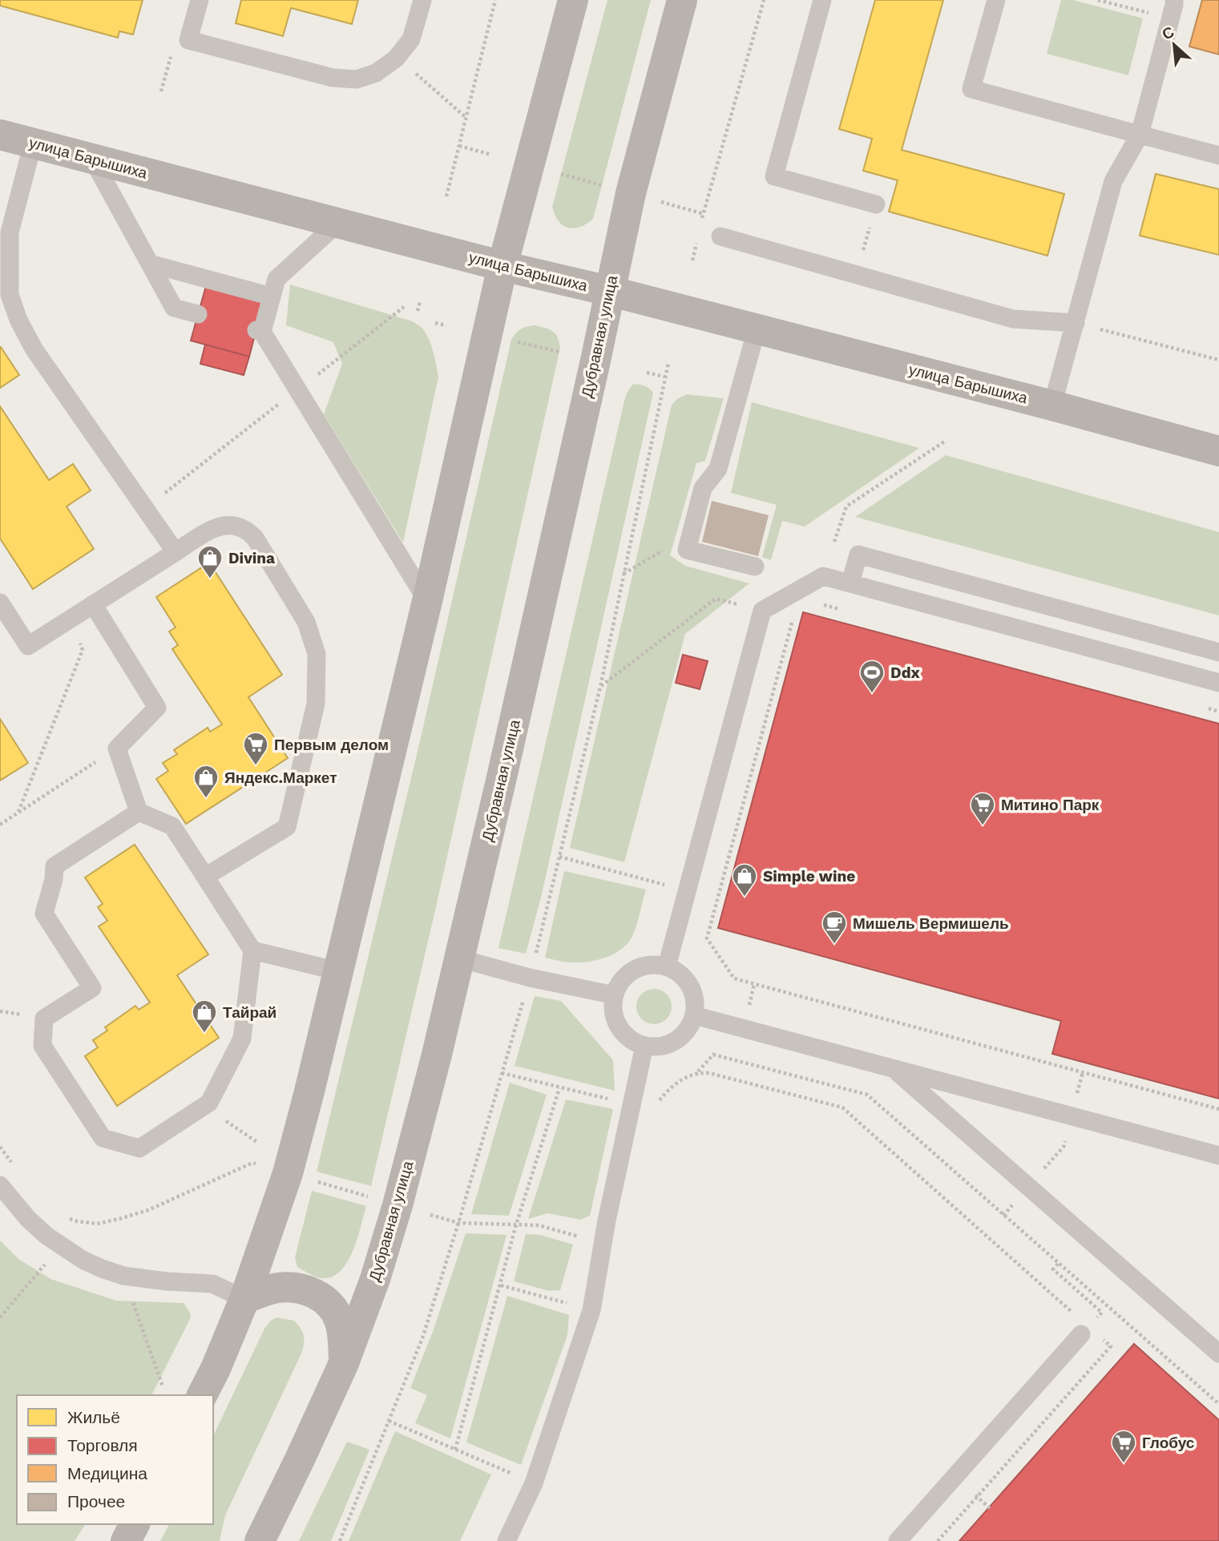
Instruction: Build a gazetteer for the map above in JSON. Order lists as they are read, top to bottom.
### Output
{
  "streets": {
    "main road": ["улица Барышиха", "Дубравная улица"]
  },
  "crossings": [
    ["улица Барышиха", "Дубравная улица"]
  ],
  "places": {
    "shop": [
      "Divina",
      "Яндекс.Маркет",
      "Simple wine",
      "Тайрай"
    ],
    "sports": ["Ddx"],
    "supermarket": ["Первым делом", "Митино Парк", "Глобус"],
    "cafe": ["Мишель Вермишель"]
  },
  "legend": [
    "Жильё",
    "Торговля",
    "Медицина",
    "Прочее"
  ],
  "north": "top left"
}
